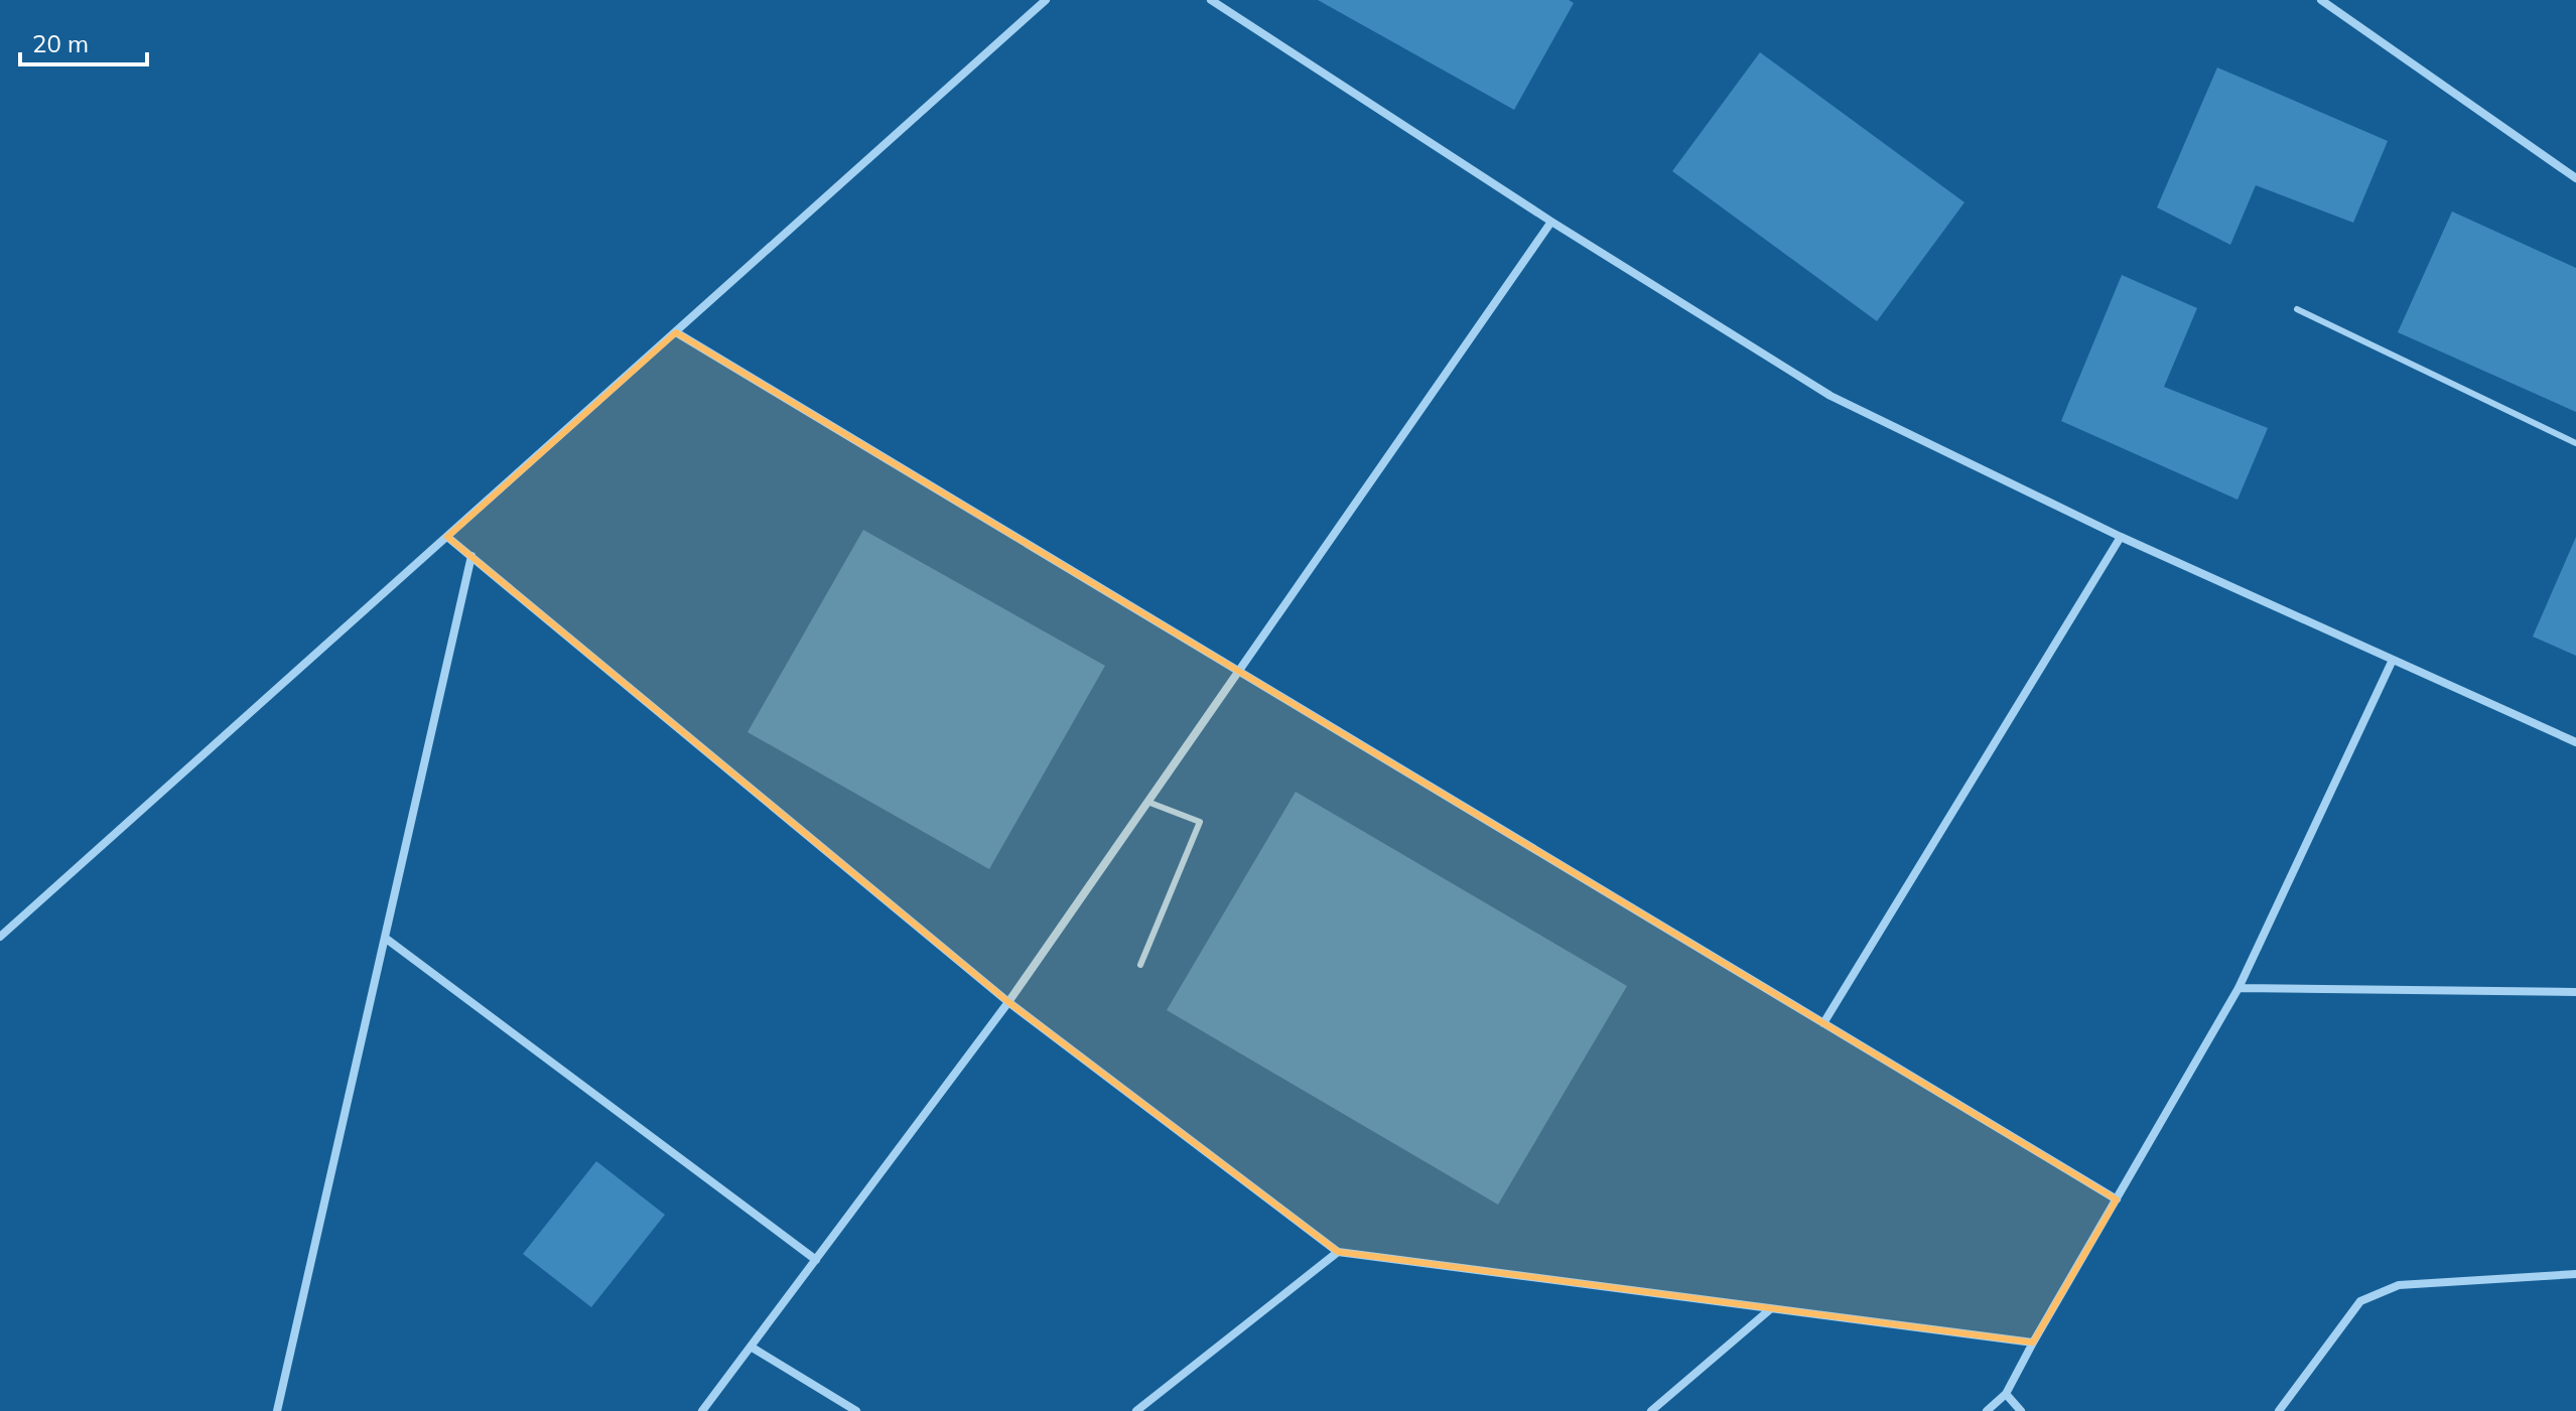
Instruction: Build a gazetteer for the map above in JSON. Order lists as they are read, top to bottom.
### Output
{
  "scale_bar": "20 m"
}
